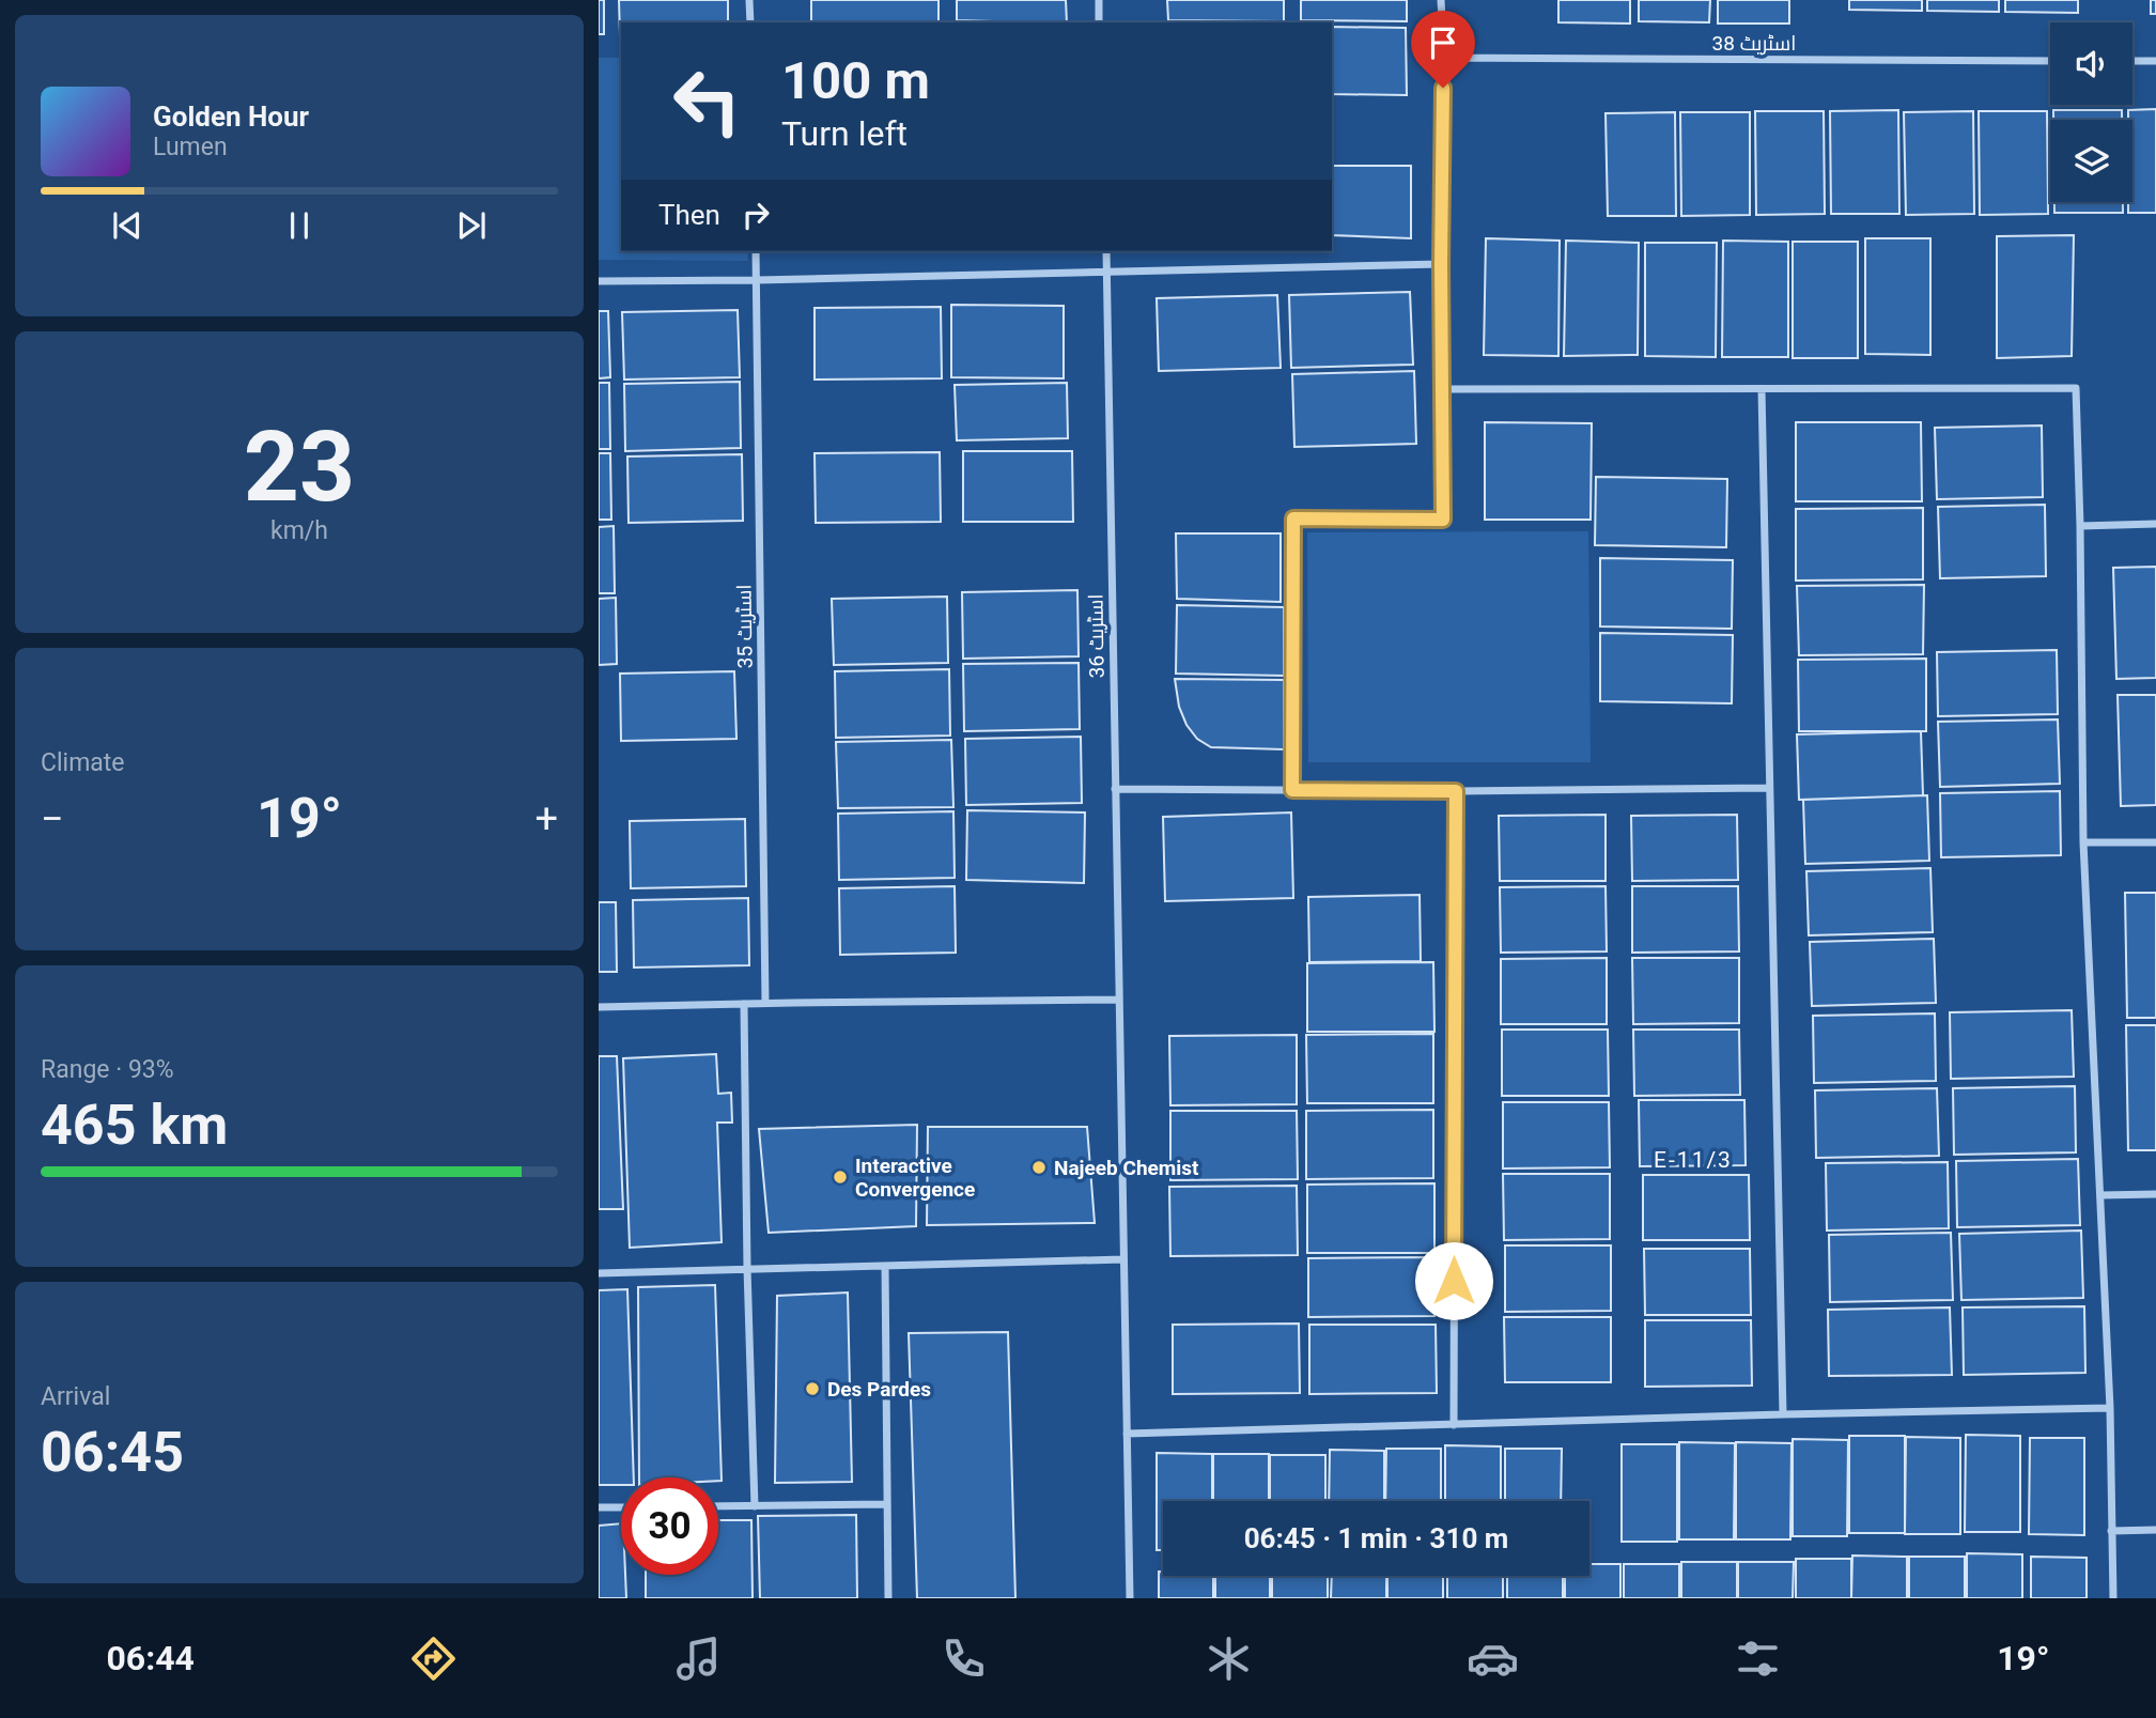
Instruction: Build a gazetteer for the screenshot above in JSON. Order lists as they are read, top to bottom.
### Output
{
  "streets": {
    "street": ["اسٹریٹ 38", "اسٹریٹ 35", "اسٹریٹ 36"]
  },
  "districts": ["E-11/3"],
  "places": ["Najeeb Chemist", "Interactive Convergence", "Des Pardes"],
  "page": {
    "turn": ["100 m", "Turn left"],
    "song": ["Golden Hour", "Lumen"],
    "then": "Then",
    "tile": [
      ["23", "km/h"],
      "Climate",
      ["Range · 93%", "465 km"],
      ["Arrival", "06:45"]
    ],
    "heat": ["−", "19°", "+"],
    "limit": "30",
    "trip": "06:45 · 1 min · 310 m",
    "tabs": ["06:44", "19°"]
  }
}
